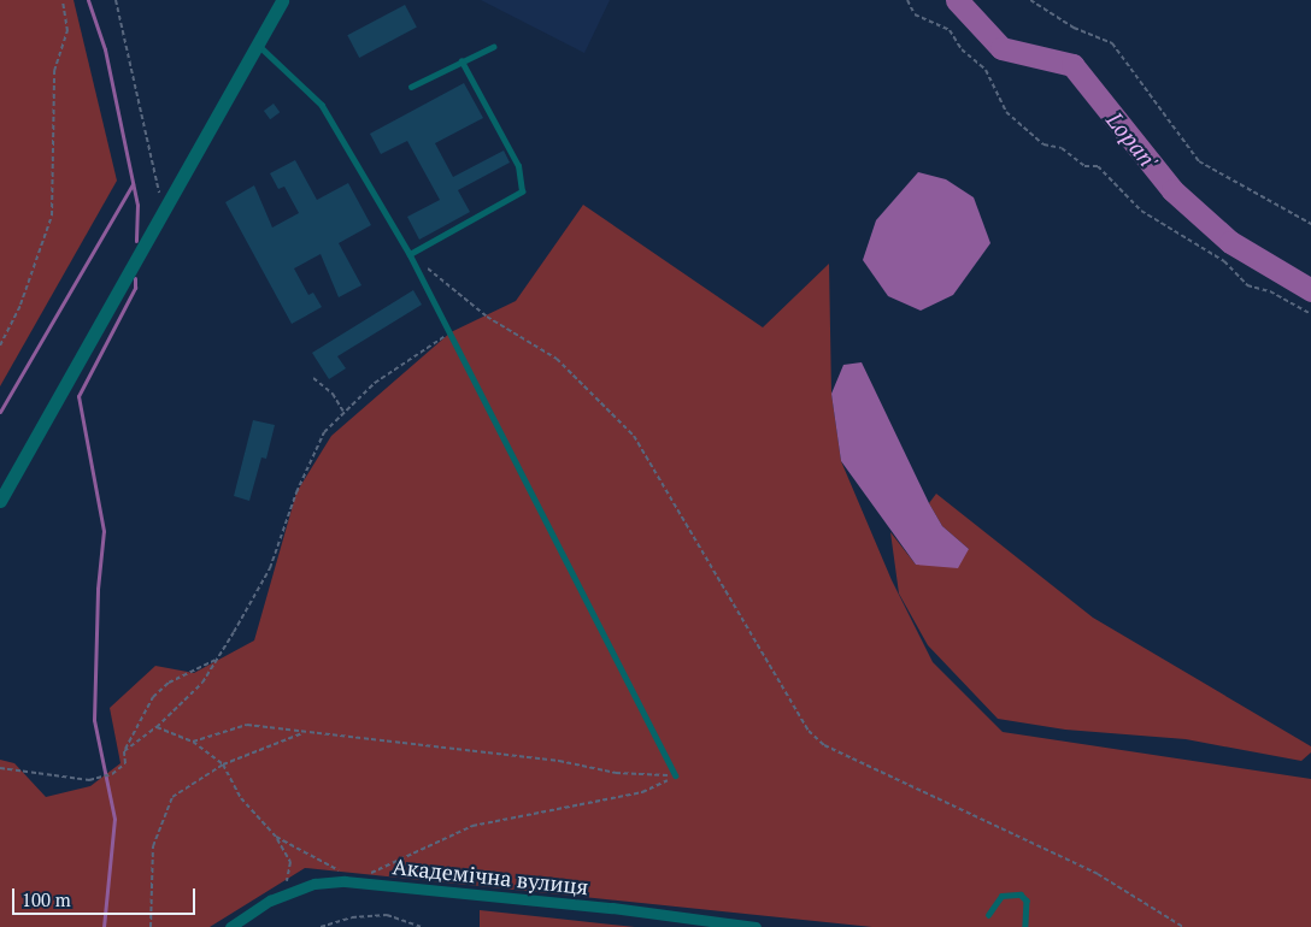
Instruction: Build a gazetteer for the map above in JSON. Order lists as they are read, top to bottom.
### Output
{
  "streets": {
    "street": ["Академічна вулиця"]
  },
  "water": ["Lopan'"],
  "scale_bar": "100 m"
}
